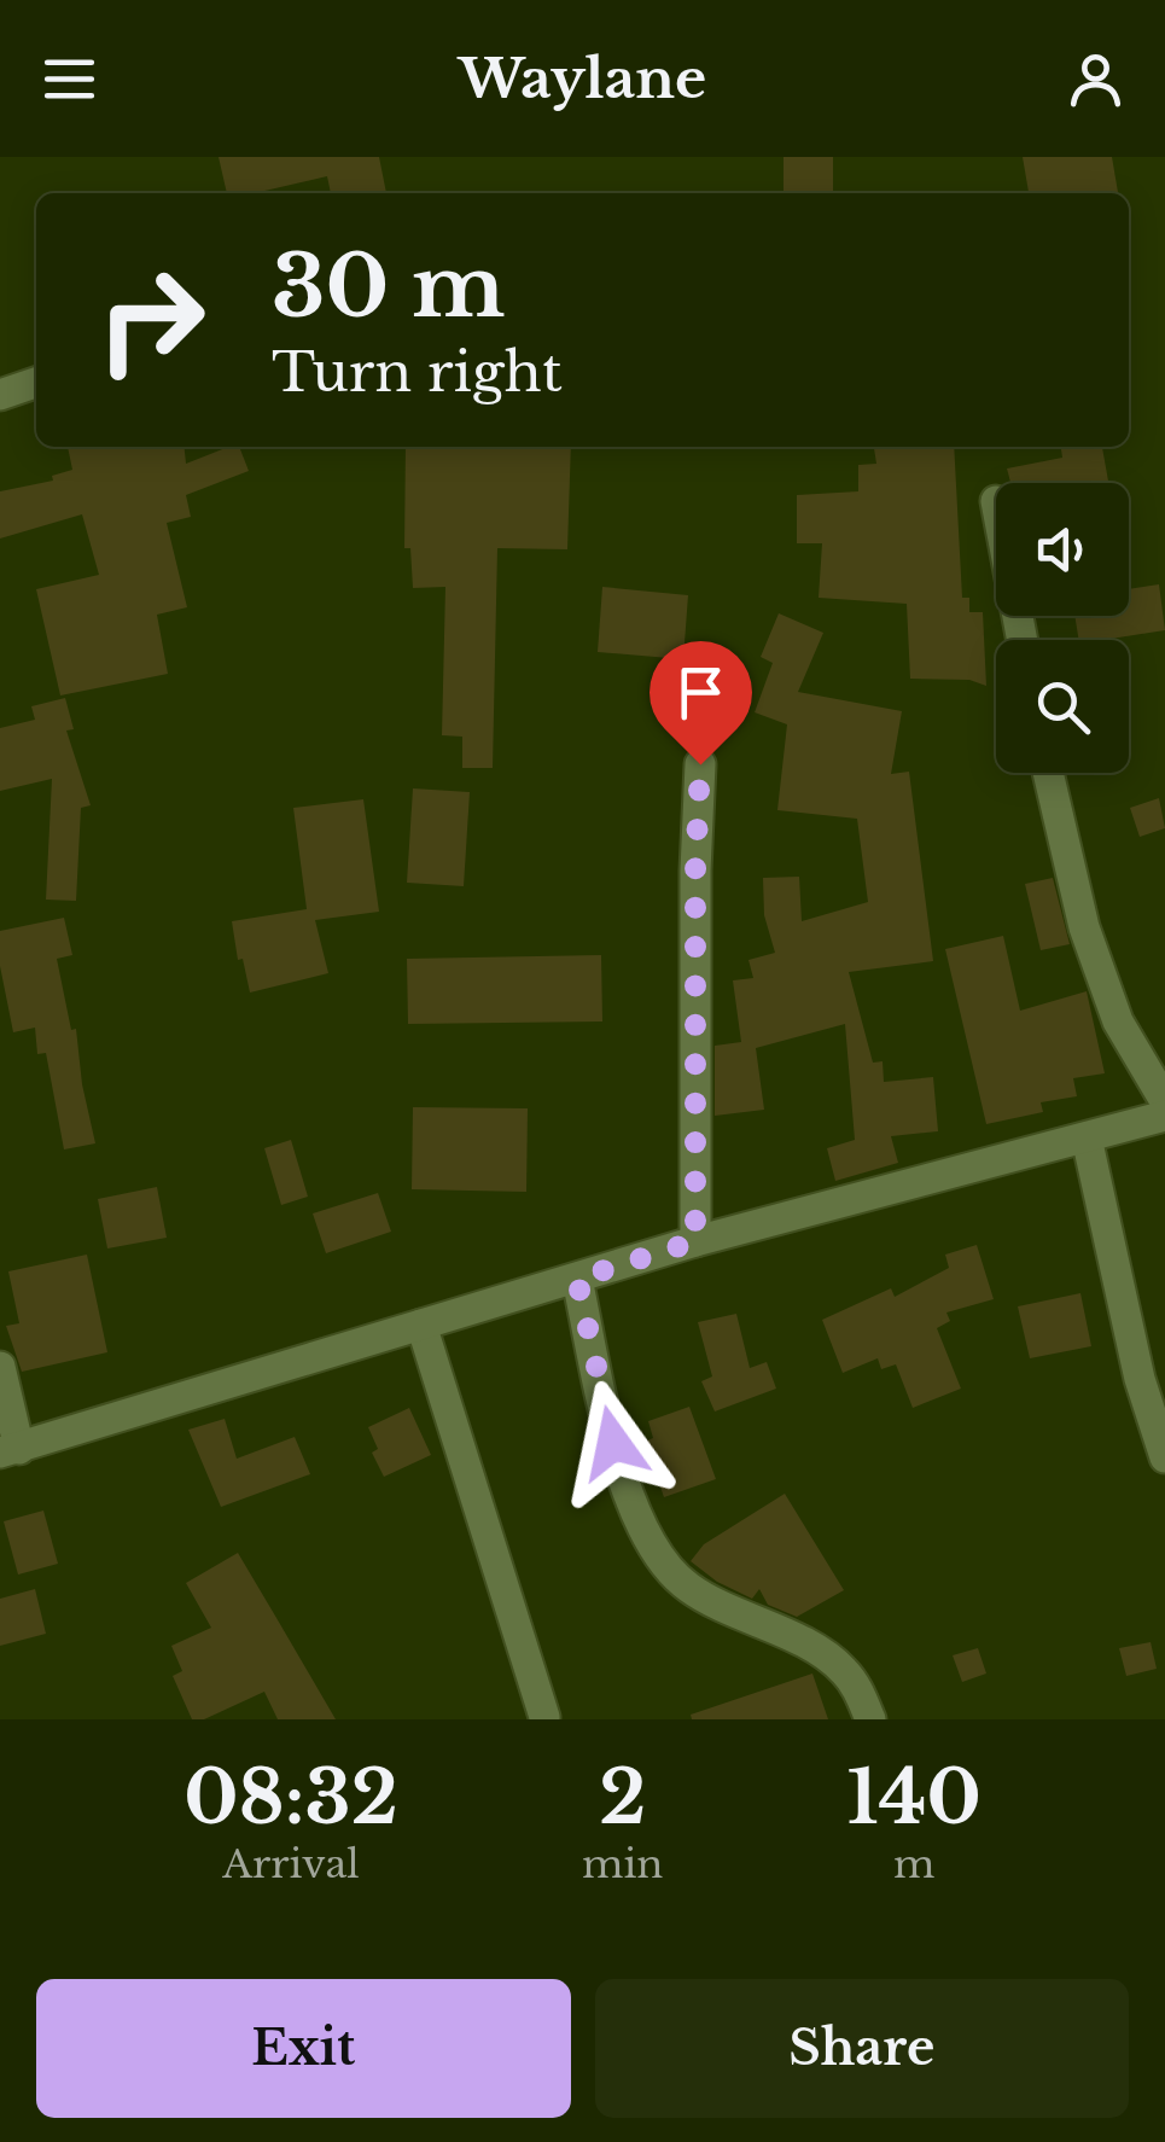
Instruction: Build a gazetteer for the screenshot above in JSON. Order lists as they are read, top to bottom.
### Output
{
  "page": {
    "header": "Waylane",
    "turn": ["30 m", "Turn right"],
    "eta": [
      "08:32",
      "Arrival",
      "2",
      "min",
      "140",
      "m"
    ],
    "buttons": ["Exit", "Share"]
  }
}
